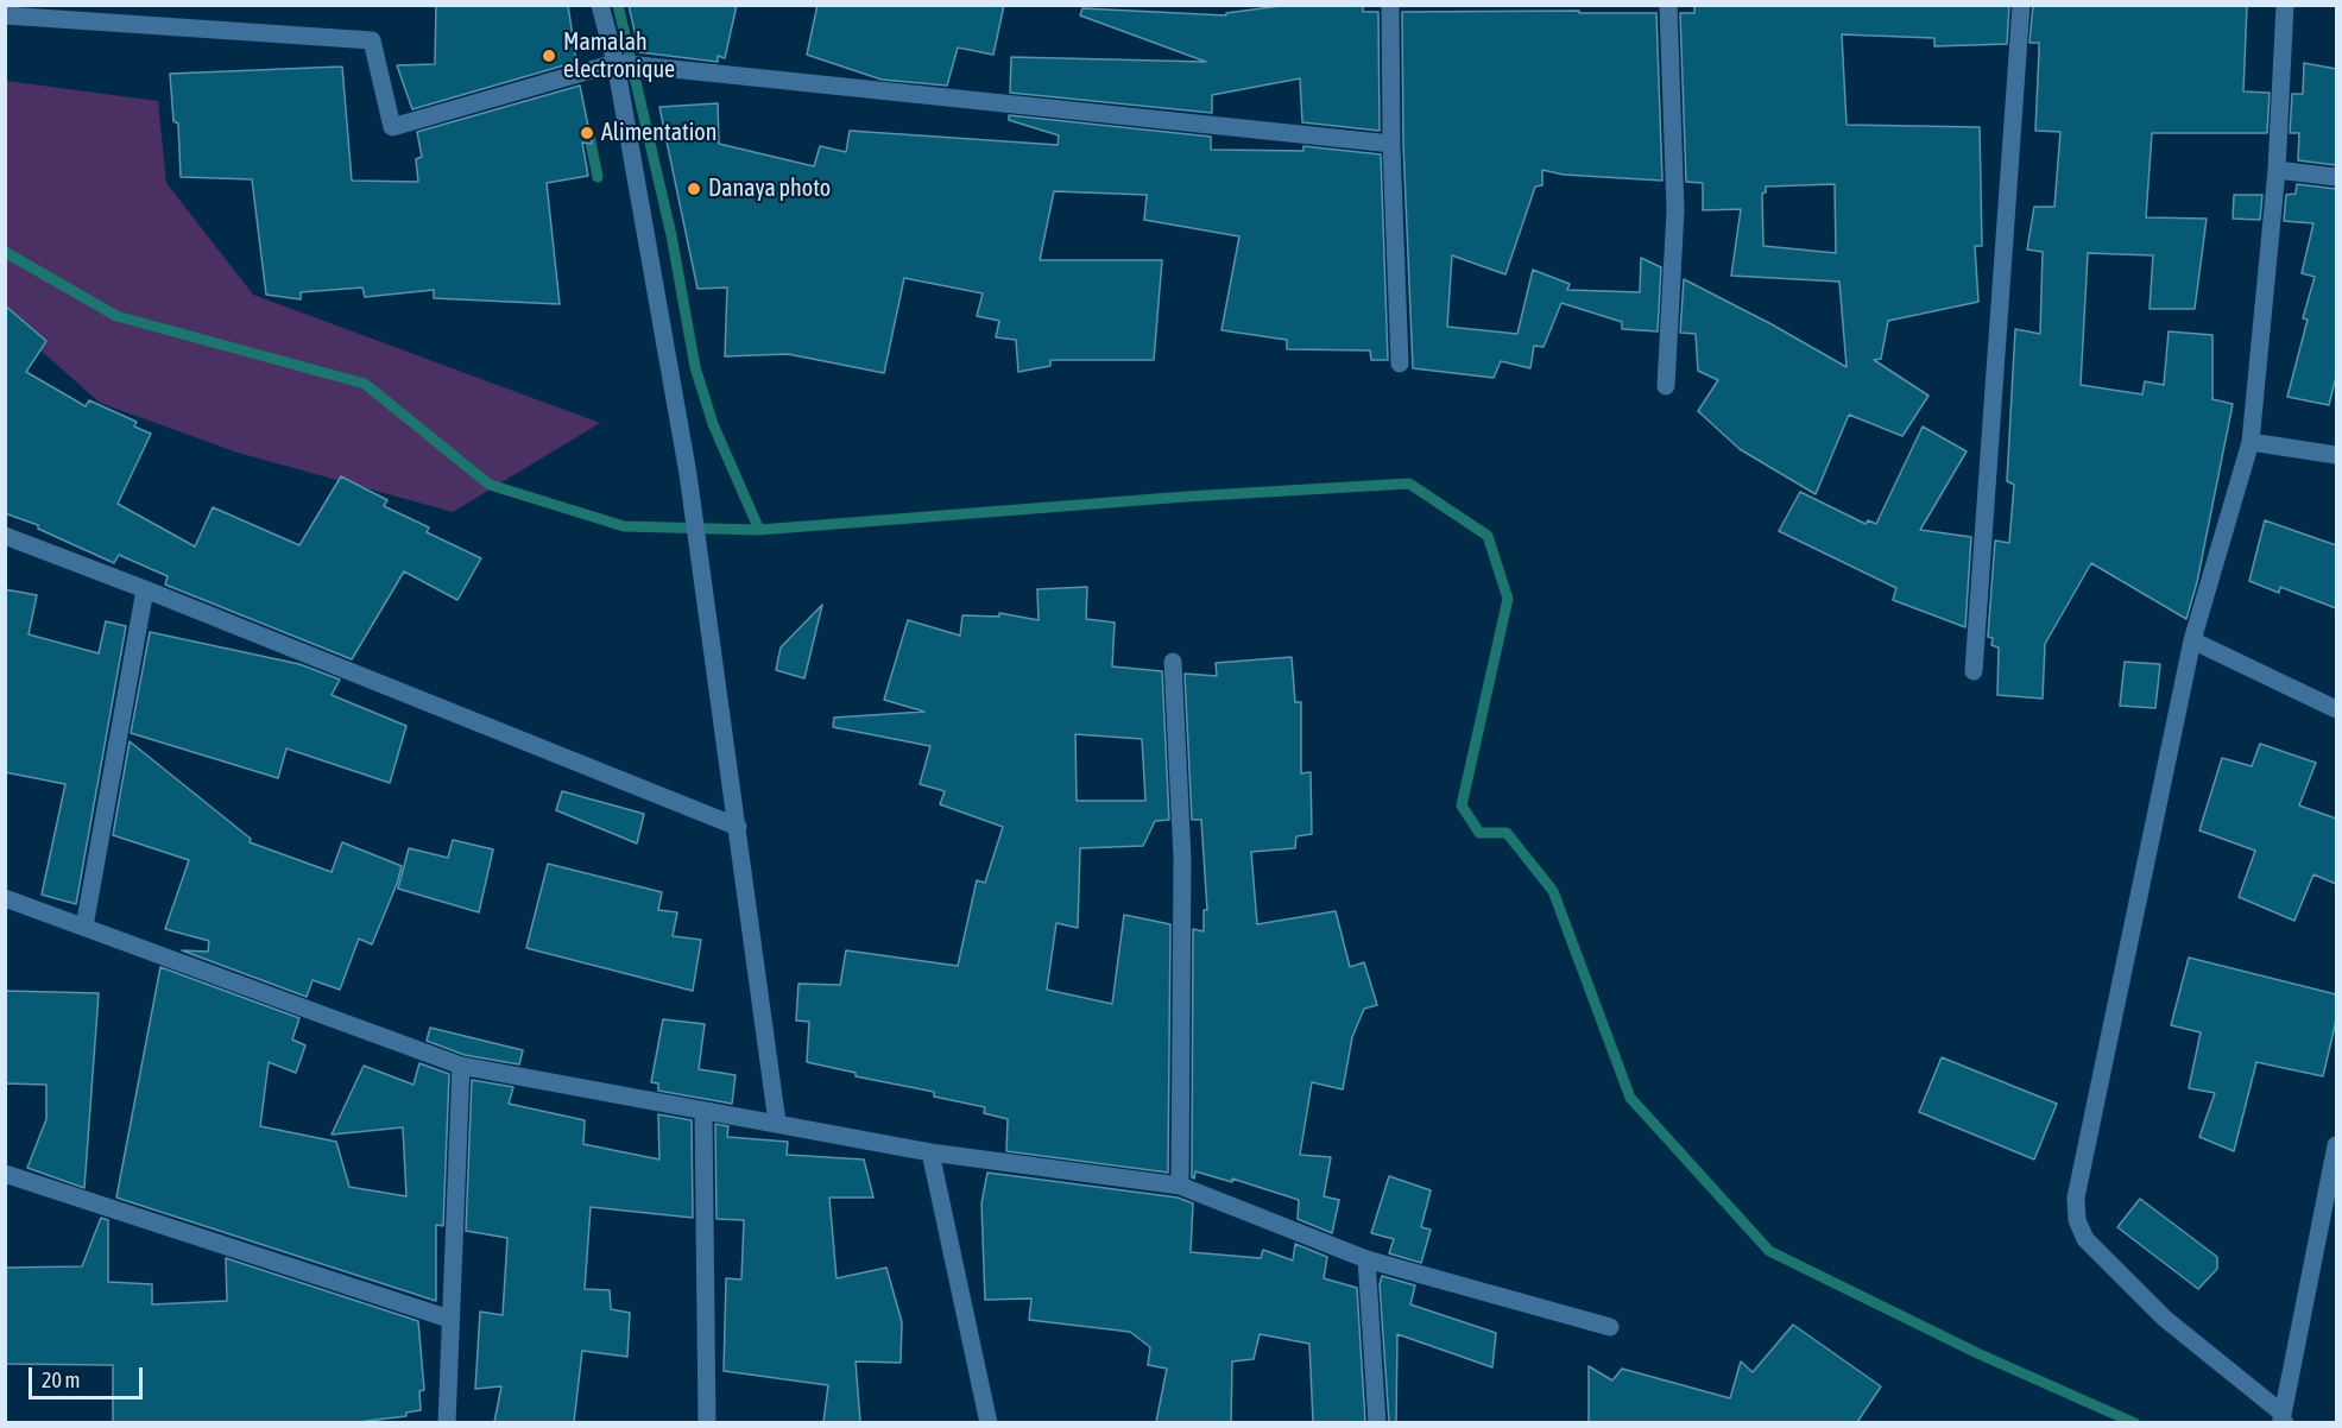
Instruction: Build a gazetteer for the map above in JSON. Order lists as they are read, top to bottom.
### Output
{
  "places": ["Mamalah electronique", "Alimentation", "Danaya photo"],
  "scale_bar": "20 m"
}
